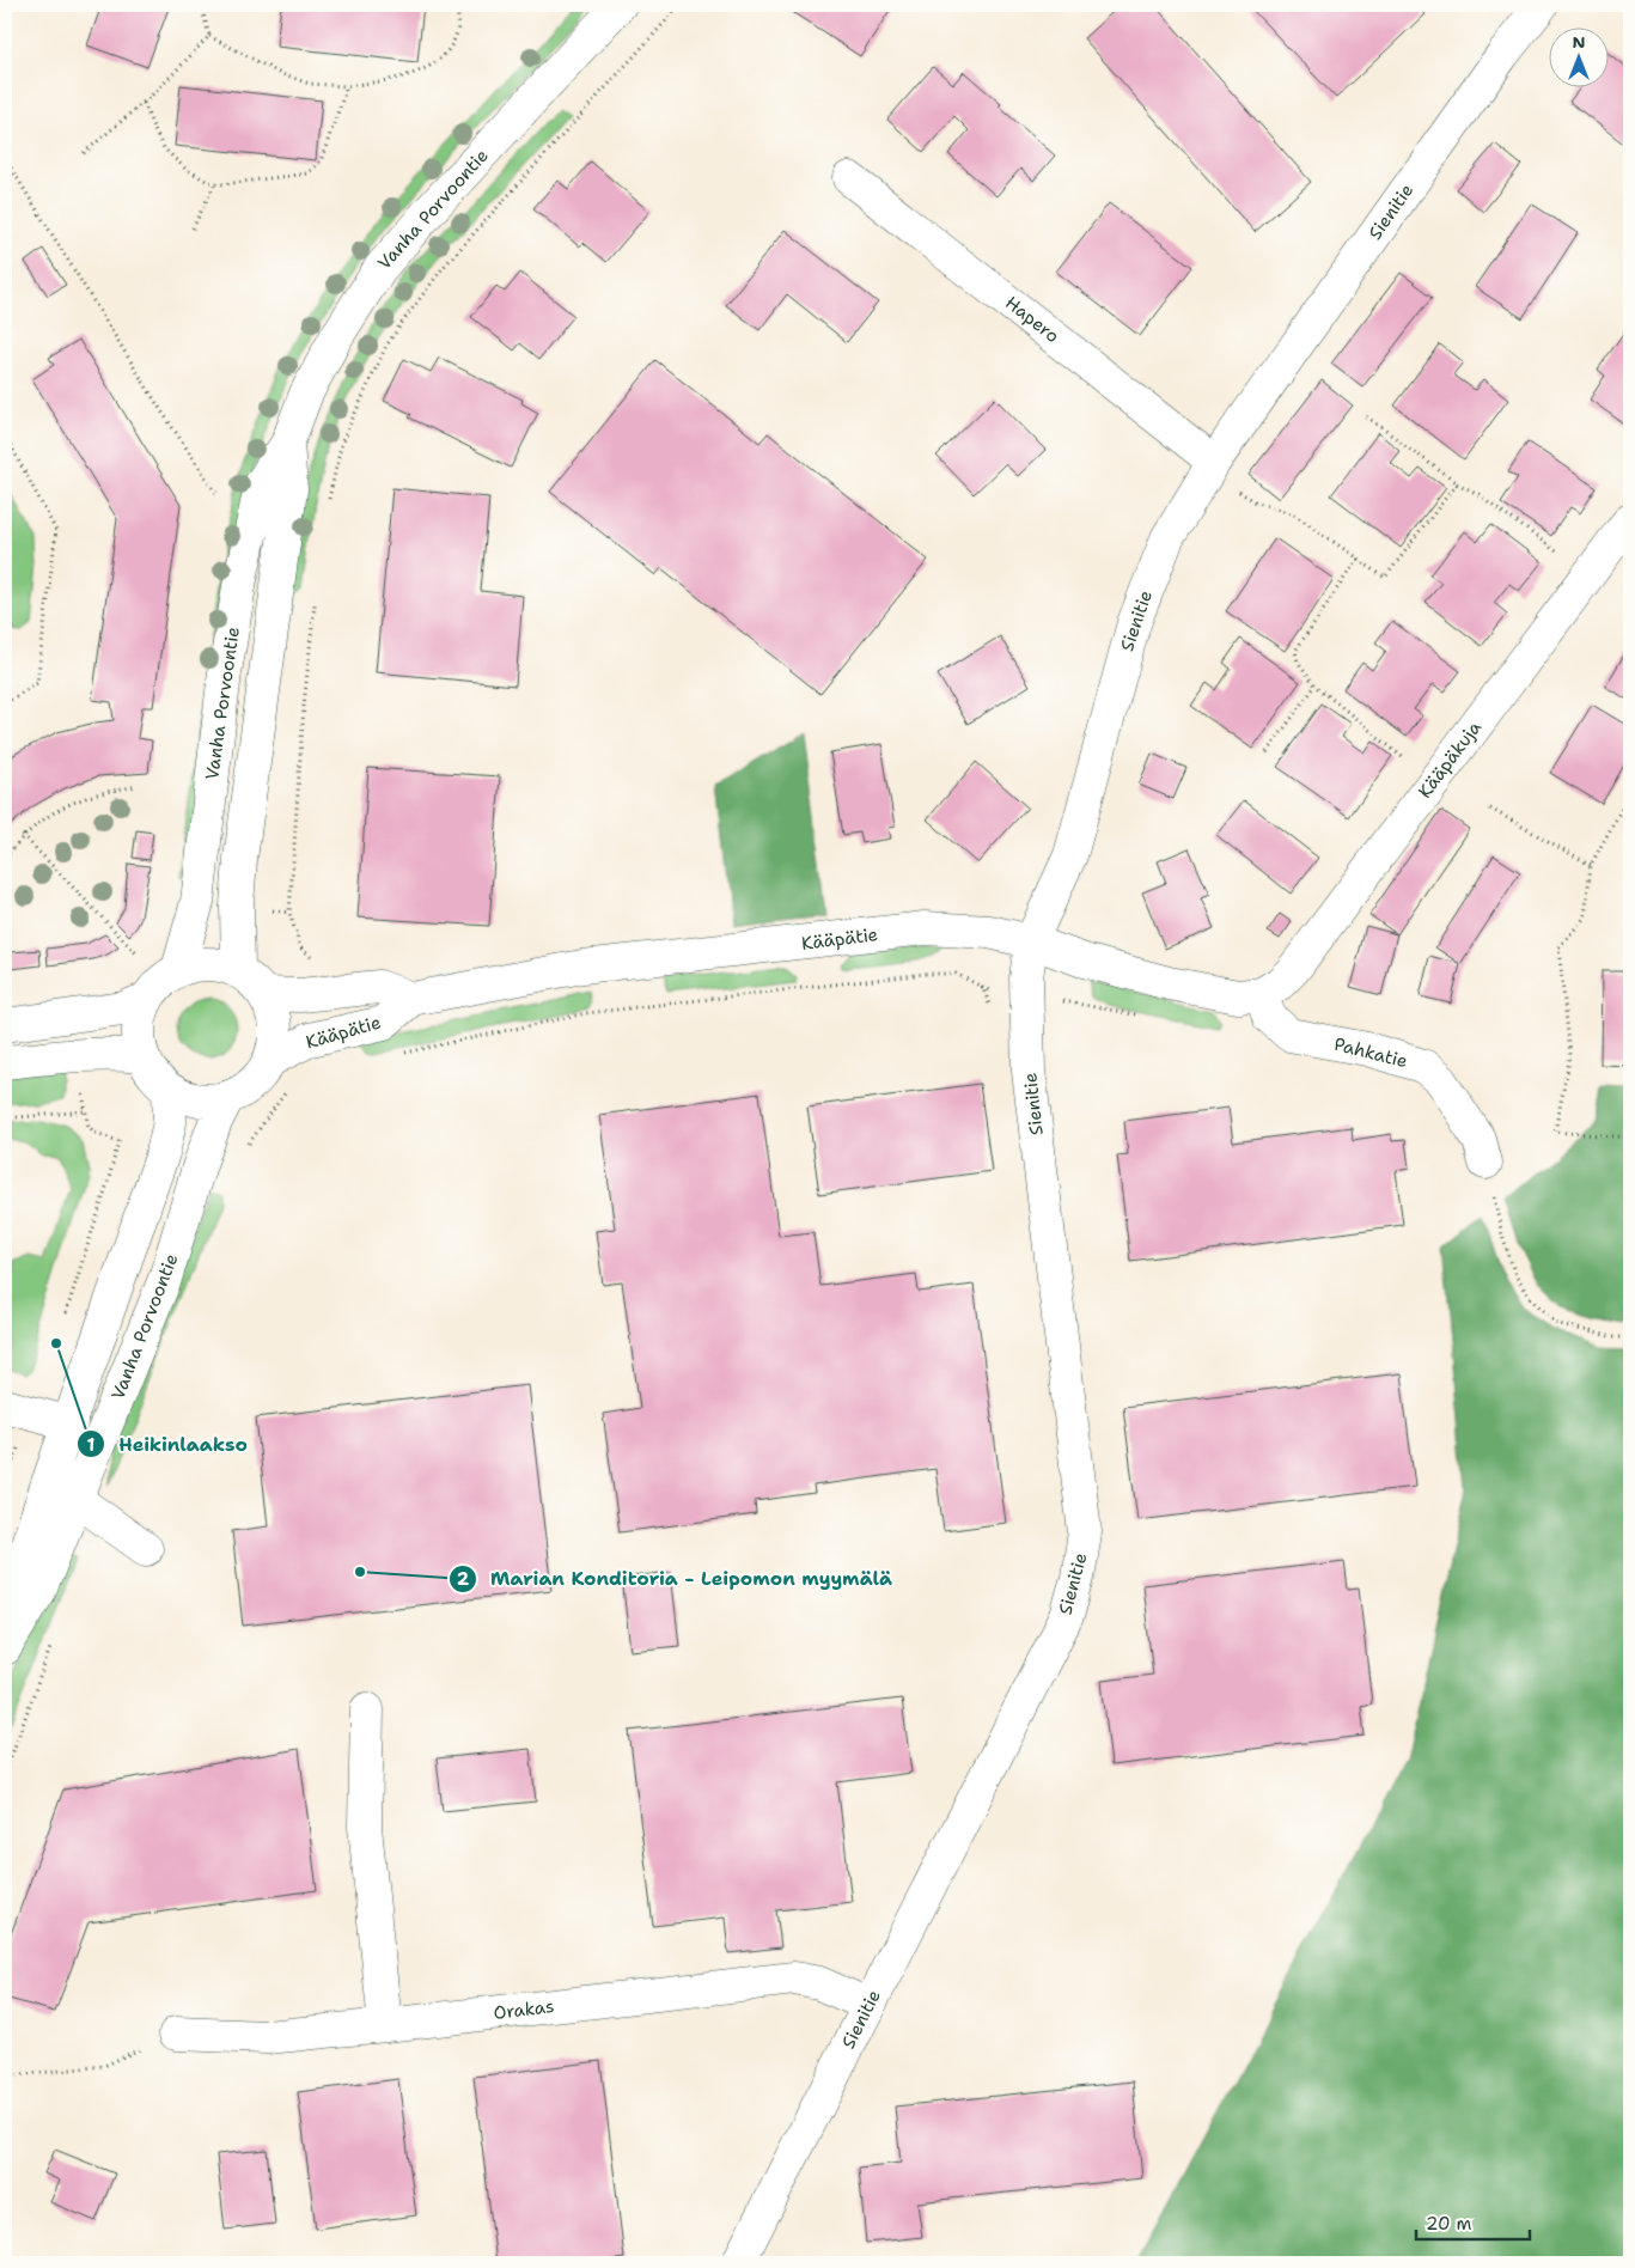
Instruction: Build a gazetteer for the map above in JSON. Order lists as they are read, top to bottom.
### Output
{
  "streets": {
    "street": [
      "Vanha Porvoontie",
      "Sienitie",
      "Hapero",
      "Kääpäkuja",
      "Kääpätie",
      "Pahkatie",
      "Orakas"
    ]
  },
  "crossings": [
    ["Vanha Porvoontie", "Kääpätie"],
    ["Sienitie", "Hapero"],
    ["Sienitie", "Kääpätie"],
    ["Sienitie", "Orakas"],
    ["Kääpäkuja", "Kääpätie"],
    ["Kääpäkuja", "Pahkatie"],
    ["Kääpätie", "Pahkatie"]
  ],
  "places": ["Heikinlaakso", "Marian Konditoria - Leipomon myymälä"],
  "scale_bar": "20 m",
  "north": "top"
}
